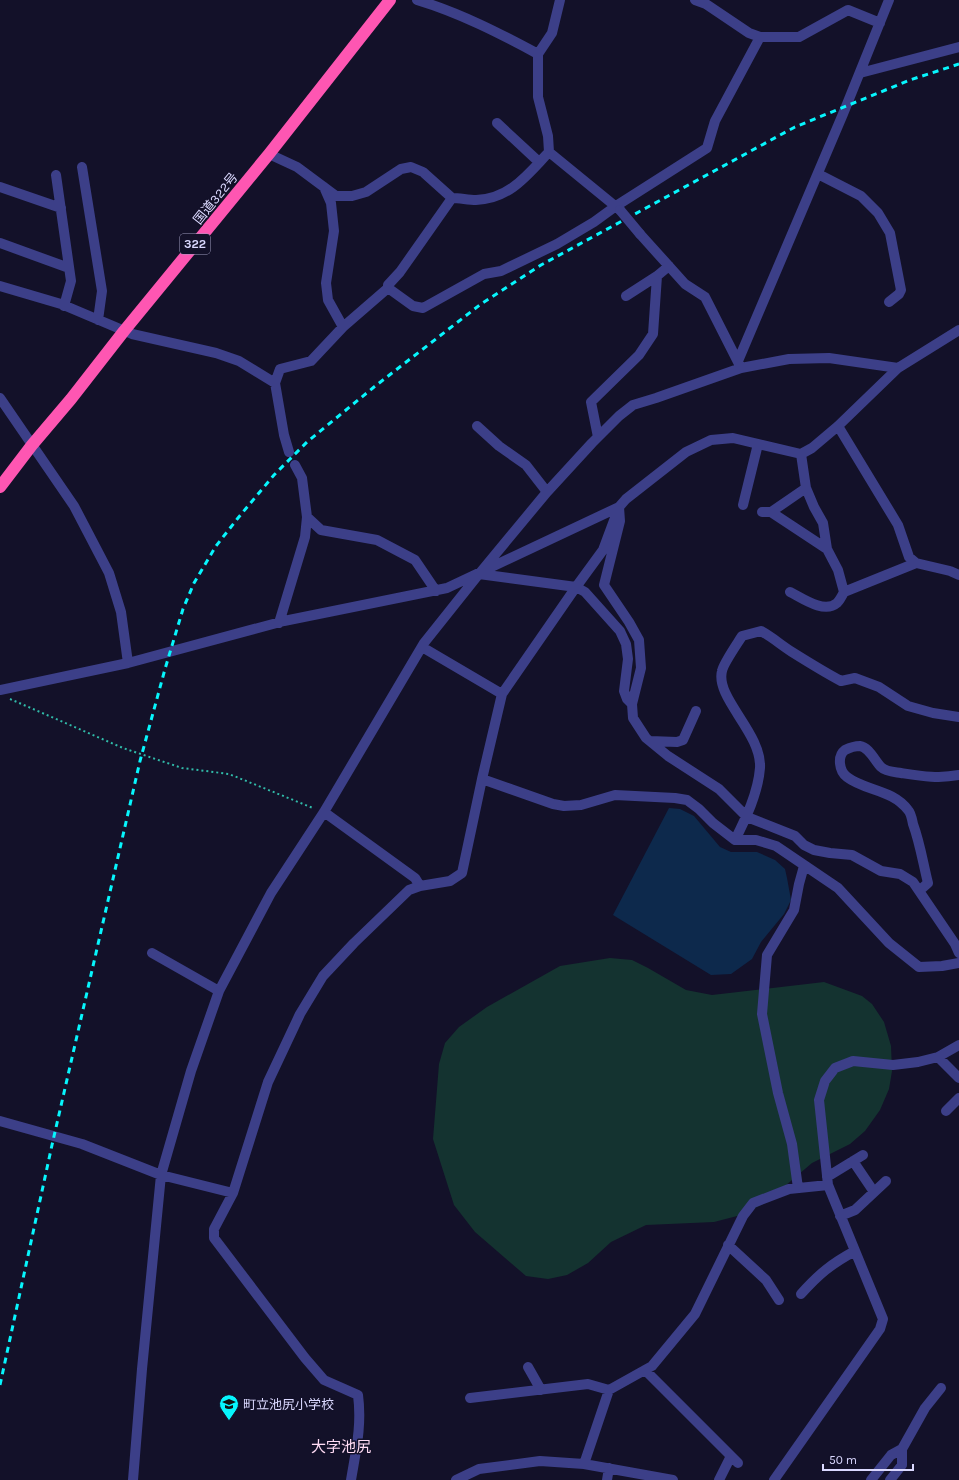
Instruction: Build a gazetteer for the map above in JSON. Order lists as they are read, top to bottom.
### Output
{
  "streets": {
    "highway": ["国道322号", "322"]
  },
  "districts": ["大字池尻"],
  "places": {
    "school or university": ["町立池尻小学校"]
  },
  "scale_bar": "50 m"
}
